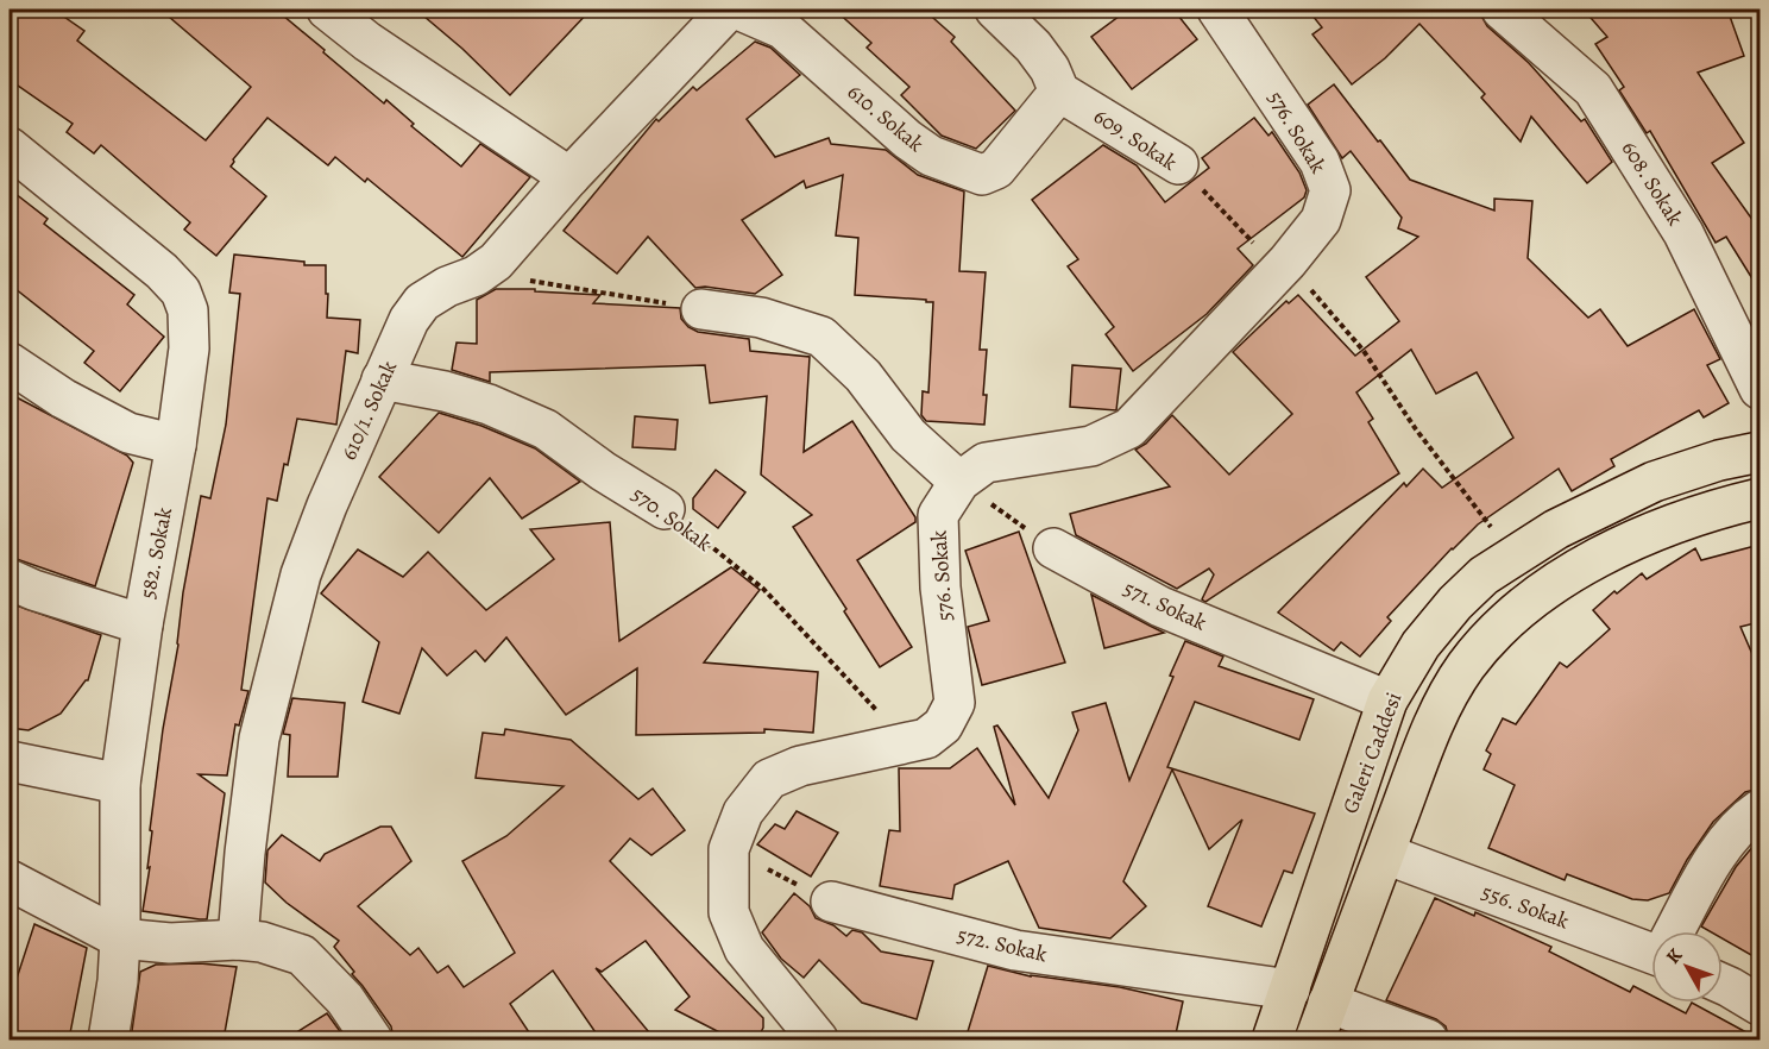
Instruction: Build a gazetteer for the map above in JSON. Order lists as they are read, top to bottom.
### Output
{
  "streets": {
    "main road": ["Galeri Caddesi"],
    "street": [
      "610. Sokak",
      "576. Sokak",
      "609. Sokak",
      "608. Sokak",
      "610/1. Sokak",
      "570. Sokak",
      "582. Sokak",
      "571. Sokak",
      "556. Sokak",
      "572. Sokak"
    ]
  },
  "crossings": [
    ["610. Sokak", "609. Sokak"],
    ["576. Sokak", "609. Sokak"],
    ["576. Sokak", "570. Sokak"],
    ["609. Sokak", "Galeri Caddesi"],
    ["610/1. Sokak", "570. Sokak"],
    ["571. Sokak", "Galeri Caddesi"],
    ["Galeri Caddesi", "572. Sokak"]
  ],
  "north": "top left"
}
